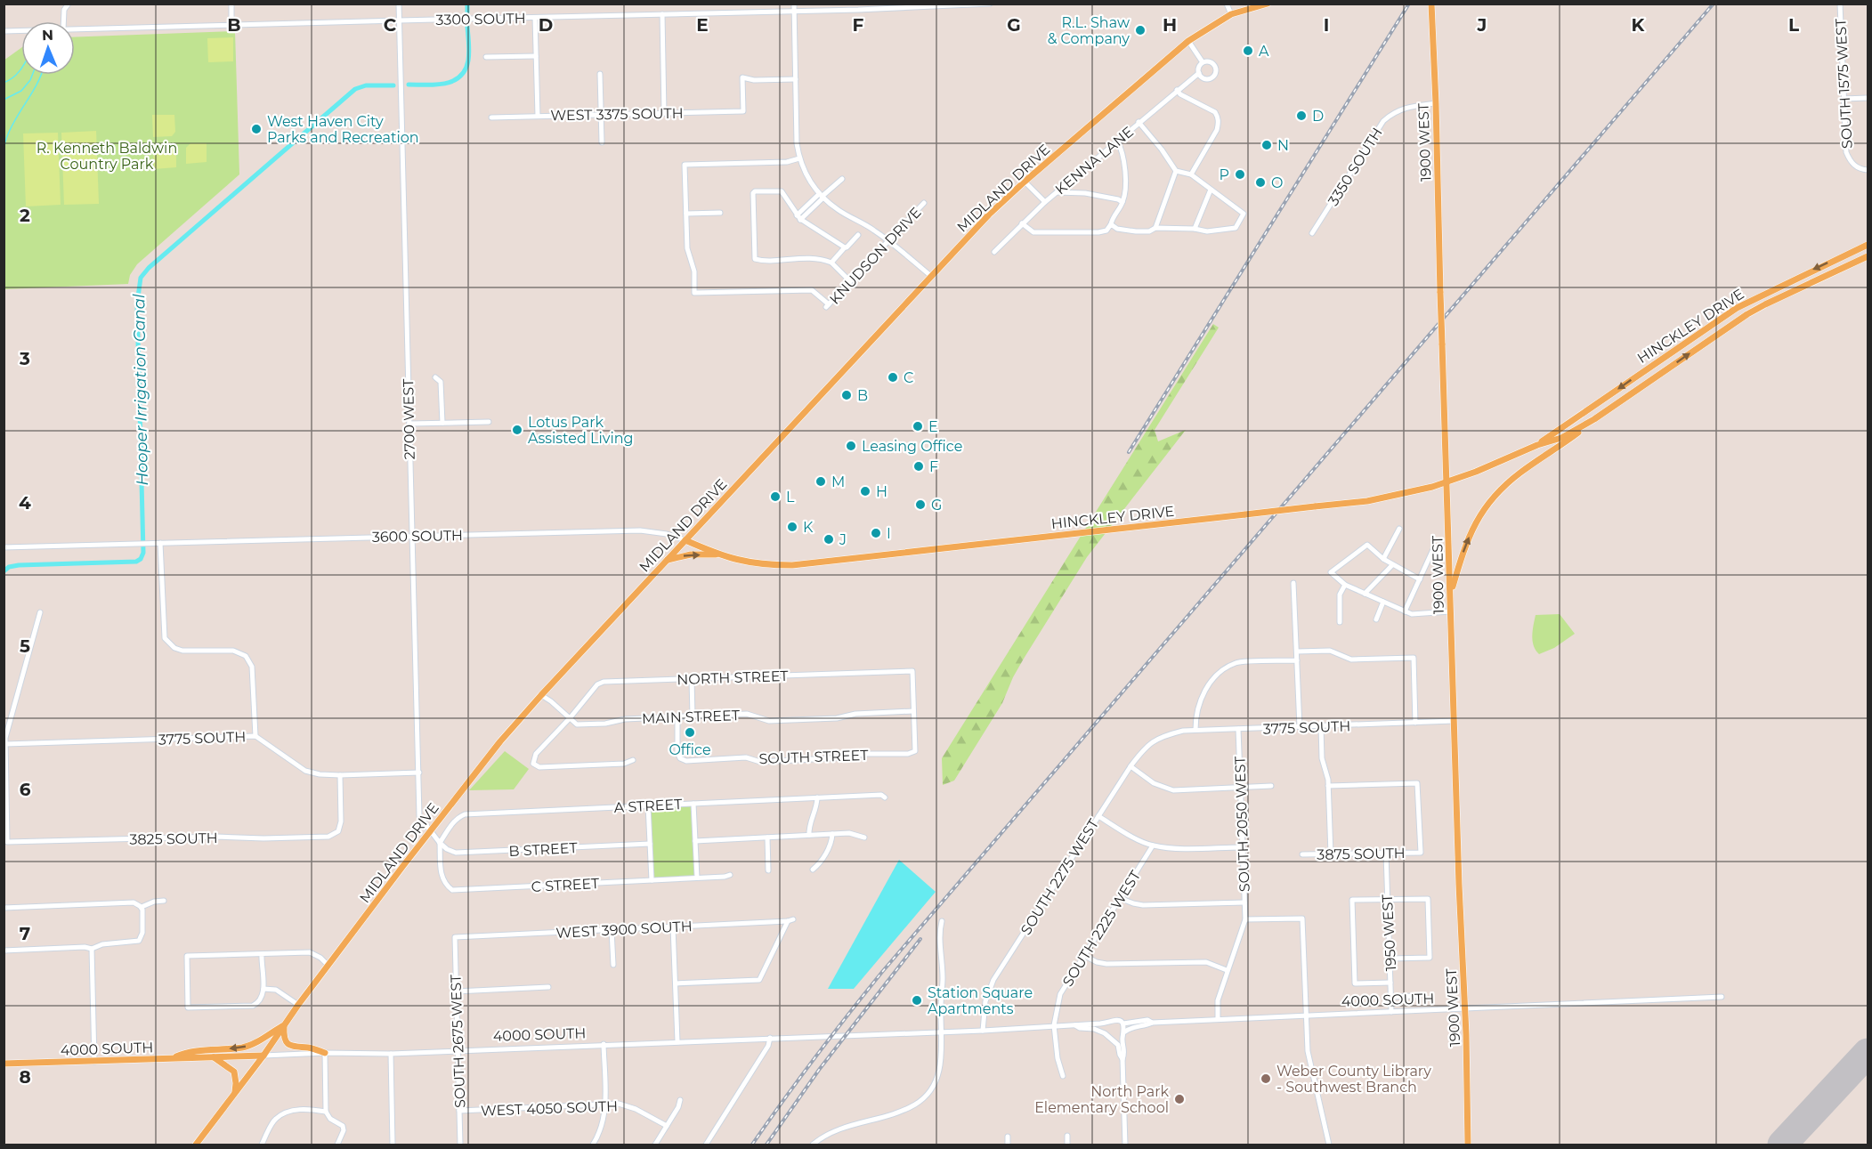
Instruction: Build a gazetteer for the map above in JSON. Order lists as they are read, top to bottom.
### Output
{
  "streets": {
    "main road": [
      "1900 WEST",
      "MIDLAND DRIVE",
      "HINCKLEY DRIVE",
      "4000 SOUTH"
    ],
    "street": [
      "3300 SOUTH",
      "SOUTH 1575 WEST",
      "WEST 3375 SOUTH",
      "KENNA LANE",
      "3350 SOUTH",
      "KNUDSON DRIVE",
      "2700 WEST",
      "3600 SOUTH",
      "NORTH STREET",
      "MAIN STREET",
      "3775 SOUTH",
      "SOUTH STREET",
      "A STREET",
      "SOUTH 2050 WEST",
      "3825 SOUTH",
      "B STREET",
      "3875 SOUTH",
      "SOUTH 2275 WEST",
      "C STREET",
      "SOUTH 2225 WEST",
      "WEST 3900 SOUTH",
      "1950 WEST",
      "SOUTH 2675 WEST",
      "WEST 4050 SOUTH"
    ]
  },
  "crossings": [
    ["3300 SOUTH", "2700 WEST"],
    ["1900 WEST", "3350 SOUTH"],
    ["1900 WEST", "HINCKLEY DRIVE"],
    ["1900 WEST", "3775 SOUTH"],
    ["1900 WEST", "4000 SOUTH"],
    ["MIDLAND DRIVE", "HINCKLEY DRIVE"],
    ["MIDLAND DRIVE", "2700 WEST"],
    ["MIDLAND DRIVE", "3600 SOUTH"],
    ["MIDLAND DRIVE", "MAIN STREET"],
    ["MIDLAND DRIVE", "4000 SOUTH"],
    ["HINCKLEY DRIVE", "3600 SOUTH"],
    ["2700 WEST", "3600 SOUTH"],
    ["2700 WEST", "3775 SOUTH"],
    ["NORTH STREET", "MAIN STREET"],
    ["NORTH STREET", "SOUTH STREET"],
    ["MAIN STREET", "SOUTH STREET"],
    ["3775 SOUTH", "SOUTH 2050 WEST"],
    ["3775 SOUTH", "3825 SOUTH"],
    ["3775 SOUTH", "SOUTH 2275 WEST"],
    ["A STREET", "B STREET"],
    ["A STREET", "C STREET"],
    ["SOUTH 2050 WEST", "4000 SOUTH"],
    ["B STREET", "C STREET"],
    ["3875 SOUTH", "1950 WEST"],
    ["SOUTH 2275 WEST", "4000 SOUTH"],
    ["SOUTH 2225 WEST", "4000 SOUTH"],
    ["WEST 3900 SOUTH", "SOUTH 2675 WEST"],
    ["1950 WEST", "4000 SOUTH"],
    ["4000 SOUTH", "SOUTH 2675 WEST"],
    ["SOUTH 2675 WEST", "WEST 4050 SOUTH"]
  ],
  "water": ["Hooper Irrigation Canal"],
  "parks": ["R. Kenneth Baldwin Country Park"],
  "places": [
    "R.L. Shaw & Company",
    "A",
    "D",
    "West Haven City Parks and Recreation",
    "N",
    "P",
    "O",
    "C",
    "B",
    "E",
    "Lotus Park Assisted Living",
    "Leasing Office",
    "F",
    "M",
    "H",
    "L",
    "G",
    "K",
    "I",
    "J",
    "Office",
    "Station Square Apartments",
    "Weber County Library - Southwest Branch",
    "North Park Elementary School"
  ],
  "north": "top",
  "grid": {
    "columns": [
      "B",
      "C",
      "D",
      "E",
      "F",
      "G",
      "H",
      "I",
      "J",
      "K",
      "L"
    ],
    "rows": [
      "2",
      "3",
      "4",
      "5",
      "6",
      "7",
      "8"
    ]
  }
}
